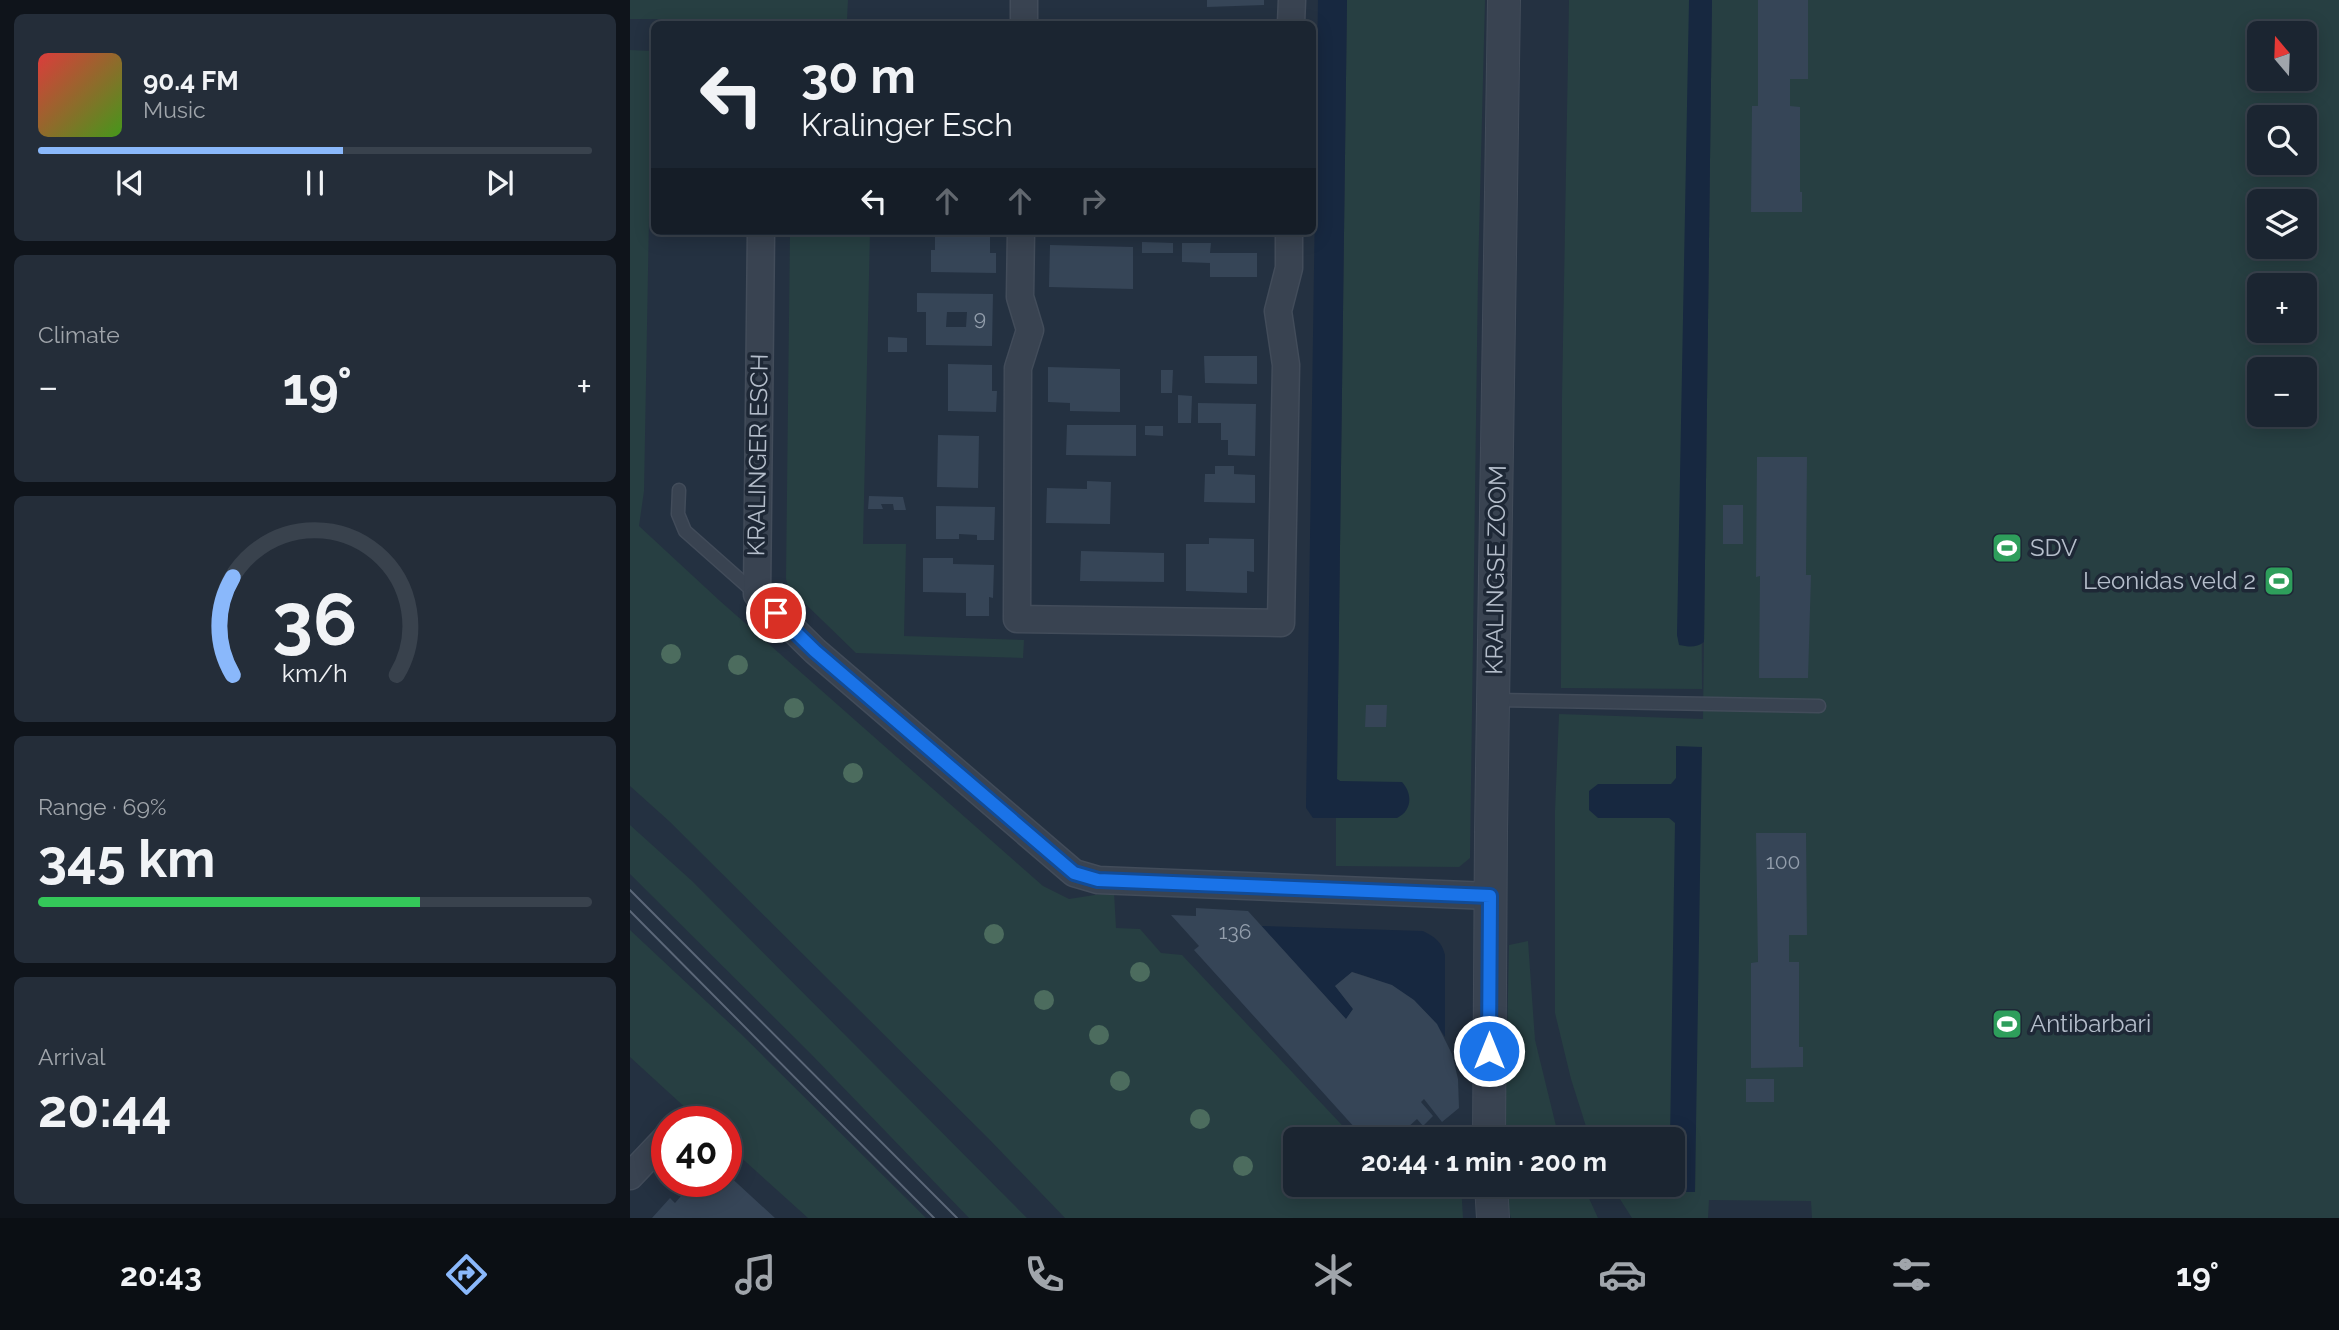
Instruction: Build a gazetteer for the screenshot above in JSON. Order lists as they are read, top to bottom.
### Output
{
  "streets": {
    "street": ["KRALINGER ESCH", "KRALINGSE ZOOM"]
  },
  "places": {
    "sports": ["SDV", "Leonidas veld 2", "Antibarbari"]
  },
  "house_numbers": ["9", "100", "136"],
  "north": "top",
  "page": {
    "map_buttons": ["+", "−"],
    "turn": ["30 m", "Kralinger Esch"],
    "song": ["90.4 FM", "Music"],
    "tile": [
      "Climate",
      ["Range · 69%", "345 km"],
      ["Arrival", "20:44"]
    ],
    "heat": ["−", "19°", "+"],
    "limit": "40",
    "trip": "20:44 · 1 min · 200 m",
    "tabs": ["20:43", "19°"],
    "gauge": ["36", "km/h"]
  }
}
